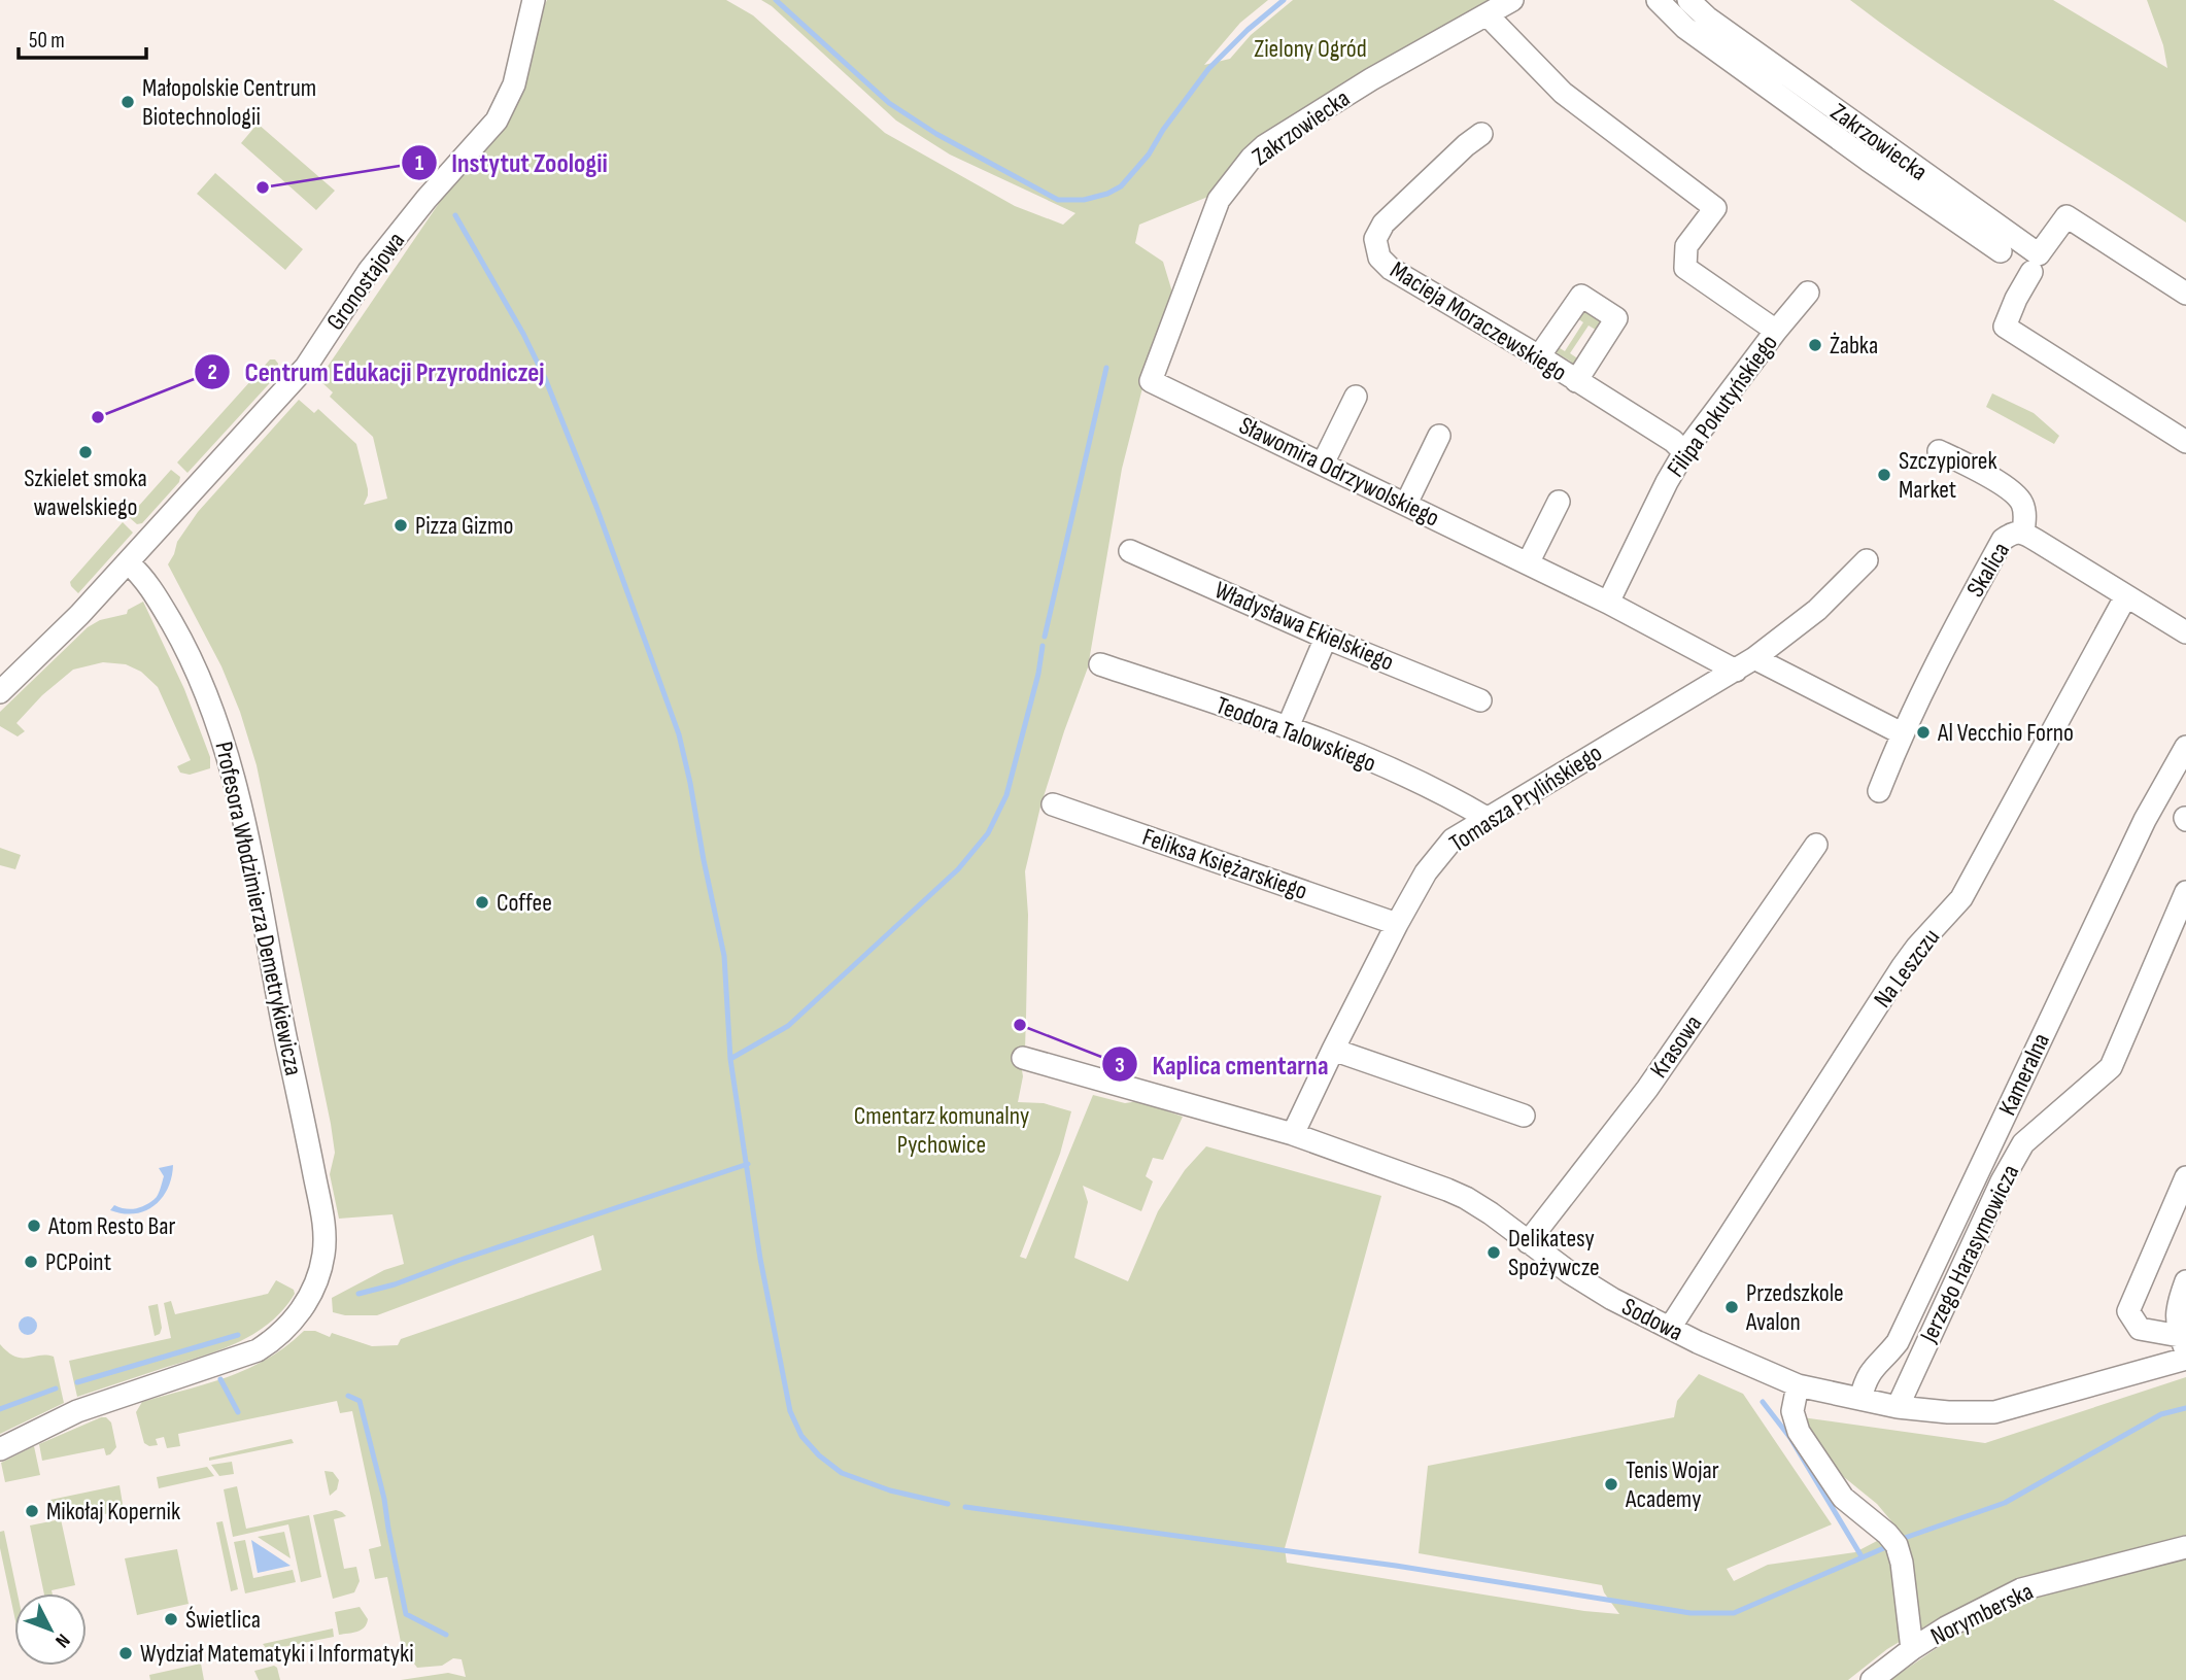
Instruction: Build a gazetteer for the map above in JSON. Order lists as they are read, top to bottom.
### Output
{
  "streets": {
    "street": [
      "Zakrzowiecka",
      "Gronostajowa",
      "Macieja Moraczewskiego",
      "Filipa Pokutyńskiego",
      "Sławomira Odrzywolskiego",
      "Skalica",
      "Władysława Ekielskiego",
      "Teodora Talowskiego",
      "Tomasza Prylińskiego",
      "Feliksa Księżarskiego",
      "Profesora Włodzimierza Demetrykiewicza",
      "Na Leszczu",
      "Krasowa",
      "Kameralna",
      "Jerzego Harasymowicza",
      "Sodowa",
      "Norymberska"
    ]
  },
  "crossings": [
    ["Zakrzowiecka", "Sławomira Odrzywolskiego"],
    ["Gronostajowa", "Profesora Włodzimierza Demetrykiewicza"],
    ["Macieja Moraczewskiego", "Filipa Pokutyńskiego"],
    ["Filipa Pokutyńskiego", "Sławomira Odrzywolskiego"],
    ["Sławomira Odrzywolskiego", "Skalica"],
    ["Sławomira Odrzywolskiego", "Tomasza Prylińskiego"],
    ["Skalica", "Na Leszczu"],
    ["Teodora Talowskiego", "Tomasza Prylińskiego"],
    ["Tomasza Prylińskiego", "Feliksa Księżarskiego"],
    ["Tomasza Prylińskiego", "Sodowa"],
    ["Na Leszczu", "Sodowa"],
    ["Krasowa", "Sodowa"],
    ["Kameralna", "Sodowa"],
    ["Jerzego Harasymowicza", "Sodowa"]
  ],
  "parks": ["Zielony Ogród", "Cmentarz komunalny Pychowice"],
  "places": [
    "Małopolskie Centrum Biotechnologii",
    "Instytut Zoologii",
    "Żabka",
    "Centrum Edukacji Przyrodniczej",
    "Szkielet smoka wawelskiego",
    "Szczypiorek Market",
    "Pizza Gizmo",
    "Al Vecchio Forno",
    "Coffee",
    "Kaplica cmentarna",
    "Atom Resto Bar",
    "Delikatesy Spożywcze",
    "PCPoint",
    "Przedszkole Avalon",
    "Tenis Wojar Academy",
    "Mikołaj Kopernik",
    "Świetlica",
    "Wydział Matematyki i Informatyki"
  ],
  "scale_bar": "50 m",
  "north": "bottom right"
}
